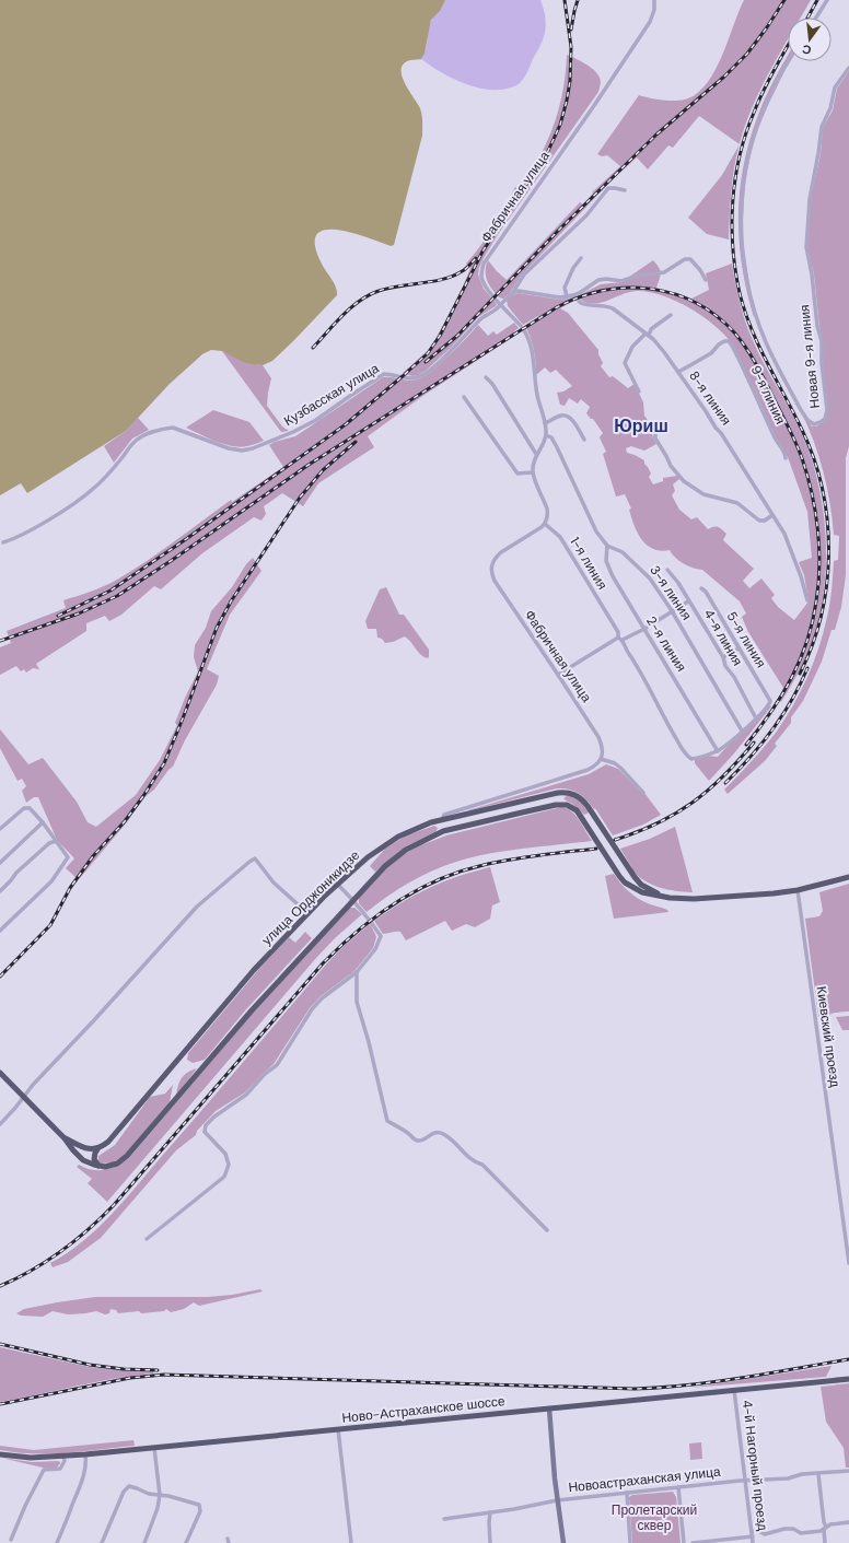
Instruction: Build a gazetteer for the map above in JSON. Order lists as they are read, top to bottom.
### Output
{
  "streets": {
    "main road": ["улица Орджоникидзе", "Ново-Астраханское шоссе"],
    "street": [
      "Фабричная улица",
      "Новая 9-я линия",
      "Кузбасская улица",
      "9-я линия",
      "8-я линия",
      "1-я линия",
      "3-я линия",
      "4-я линия",
      "5-я линия",
      "2-я линия",
      "Киевский проезд",
      "4-й Нагорный проезд",
      "Новоастраханская улица"
    ]
  },
  "crossings": [
    ["Фабричная улица", "Кузбасская улица"],
    ["Фабричная улица", "1-я линия"],
    ["9-я линия", "8-я линия"],
    ["1-я линия", "2-я линия"],
    ["3-я линия", "2-я линия"],
    ["4-я линия", "5-я линия"],
    ["улица Орджоникидзе", "Киевский проезд"],
    ["Ново-Астраханское шоссе", "4-й Нагорный проезд"],
    ["4-й Нагорный проезд", "Новоастраханская улица"]
  ],
  "districts": ["Юриш"],
  "parks": ["Пролетарский сквер"],
  "north": "bottom"
}
